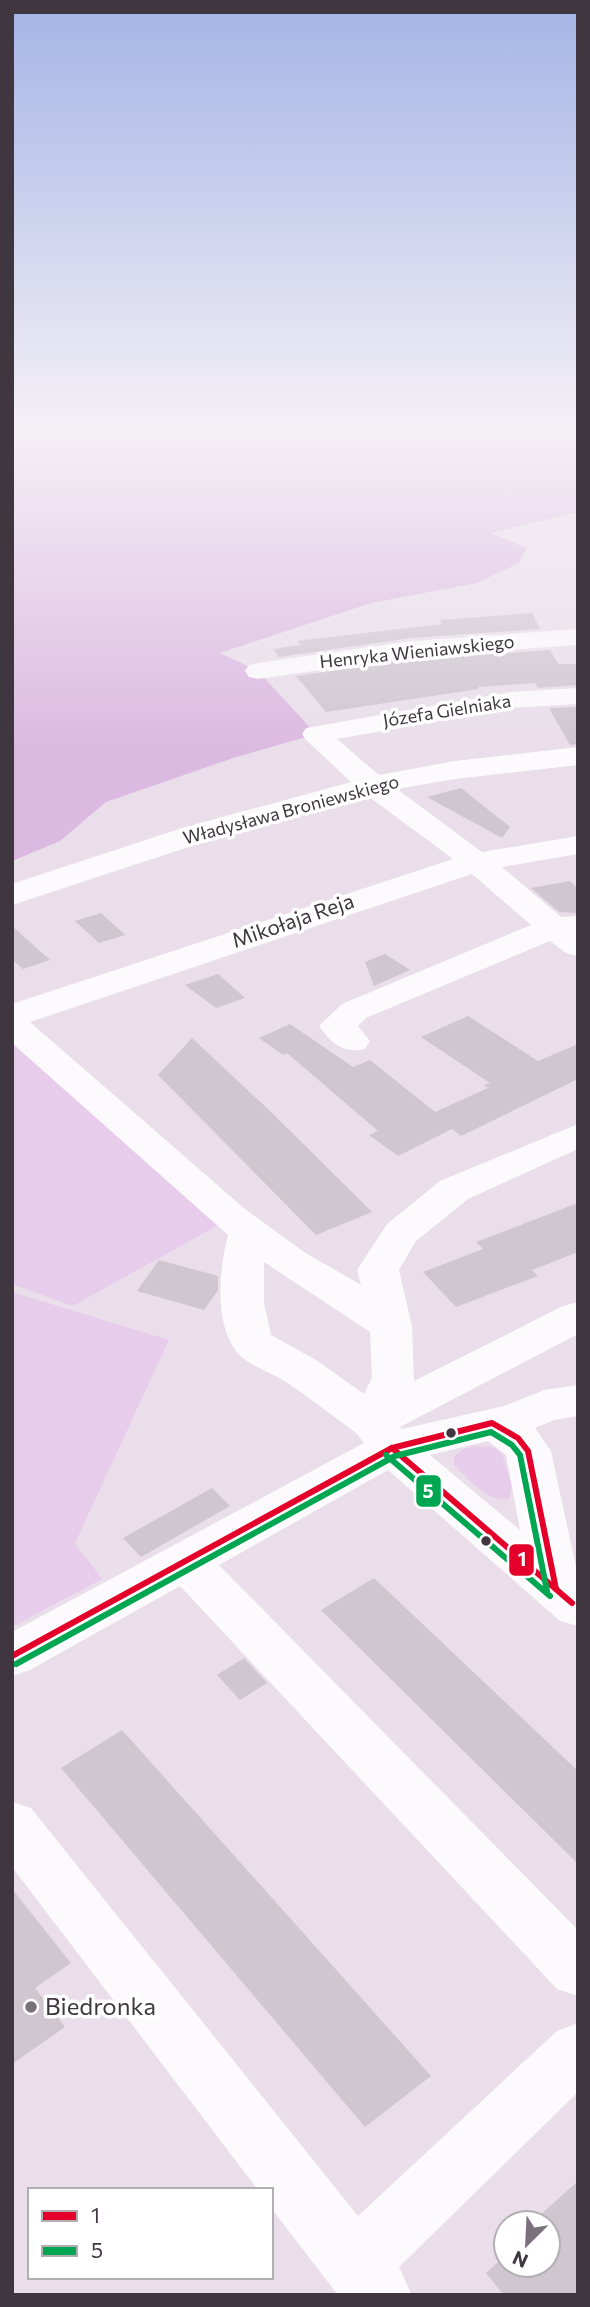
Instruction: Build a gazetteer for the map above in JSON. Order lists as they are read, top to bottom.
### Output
{
  "streets": {
    "street": [
      "Henryka Wieniawskiego",
      "Józefa Gielniaka",
      "Władysława Broniewskiego",
      "Mikołaja Reja"
    ]
  },
  "crossings": [
    ["Józefa Gielniaka", "Władysława Broniewskiego"]
  ],
  "places": ["Biedronka"],
  "lines": ["transit line 1", "transit line 5"],
  "legend": ["1", "5"],
  "north": "bottom left"
}
